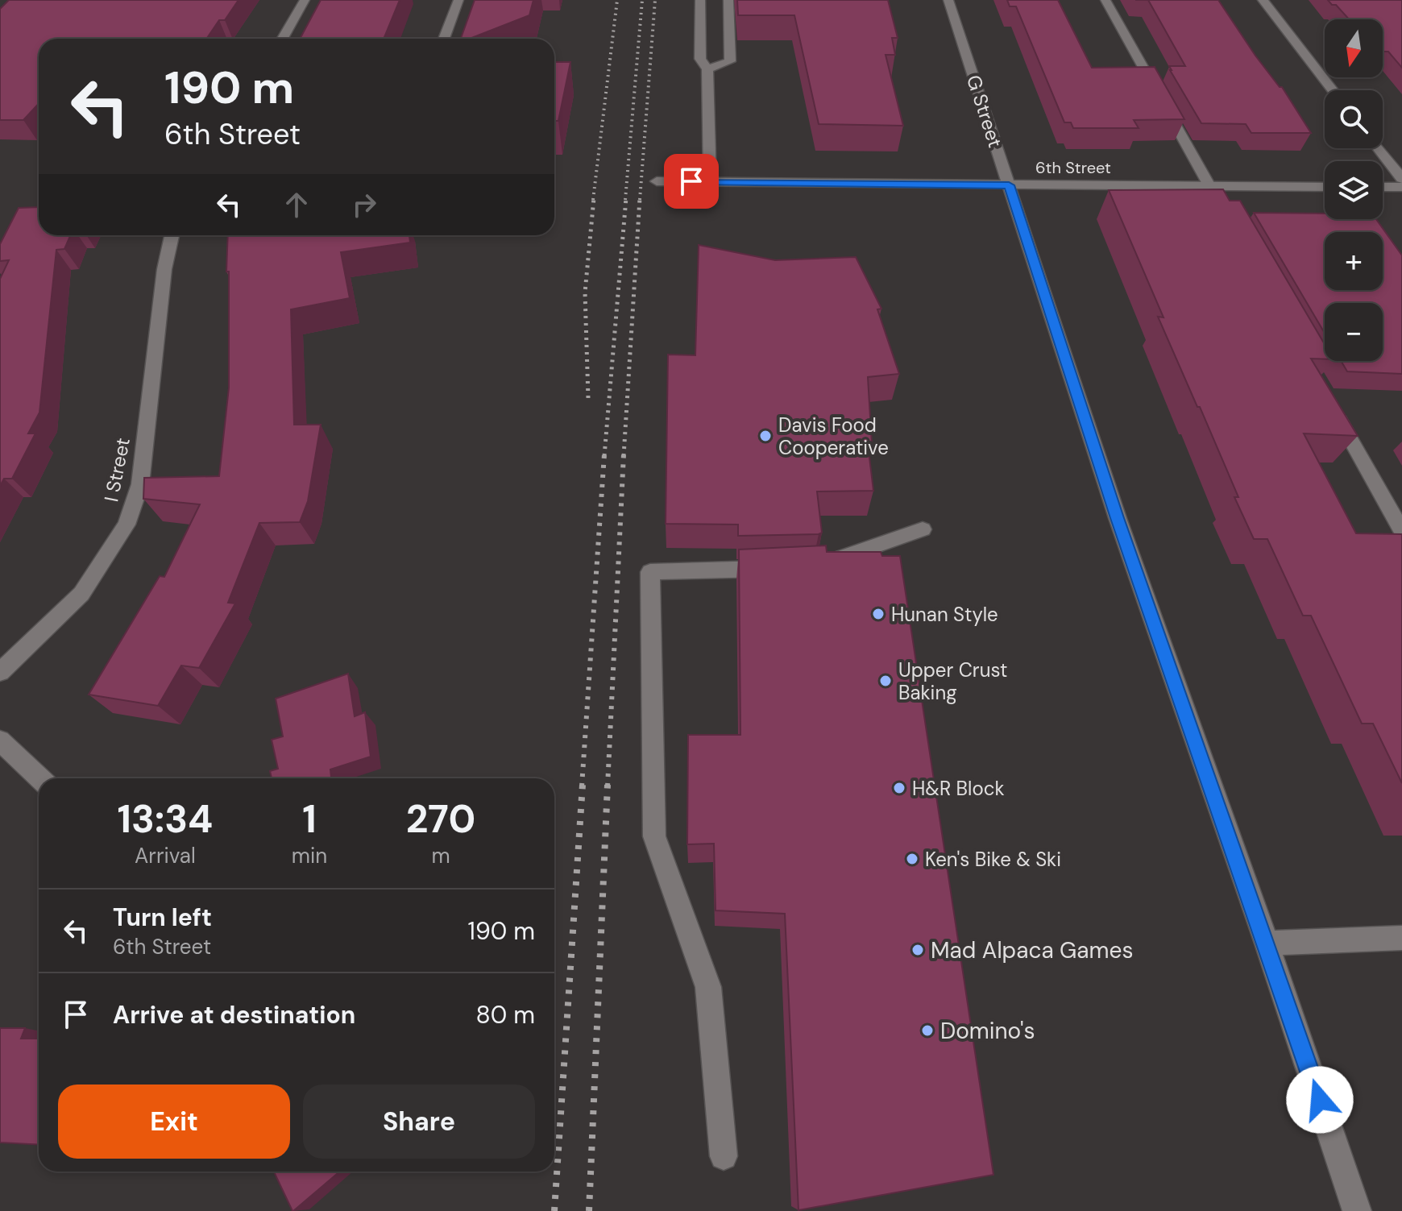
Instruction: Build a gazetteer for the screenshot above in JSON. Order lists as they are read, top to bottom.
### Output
{
  "streets": {
    "street": ["G Street", "6th Street", "I Street"]
  },
  "crossings": [
    ["G Street", "6th Street"]
  ],
  "places": [
    "Davis Food Cooperative",
    "Hunan Style",
    "Upper Crust Baking",
    "H&R Block",
    "Ken's Bike & Ski",
    "Mad Alpaca Games",
    "Domino's"
  ],
  "north": "bottom",
  "page": {
    "map_buttons": ["+", "−"],
    "turn": ["190 m", "6th Street"],
    "eta": [
      "13:34",
      "Arrival",
      "1",
      "min",
      "270",
      "m"
    ],
    "list": [
      {
        "name": "Turn left",
        "note": "6th Street",
        "value": "190 m"
      },
      {
        "name": "Arrive at destination",
        "value": "80 m"
      }
    ],
    "buttons": ["Exit", "Share"]
  }
}
